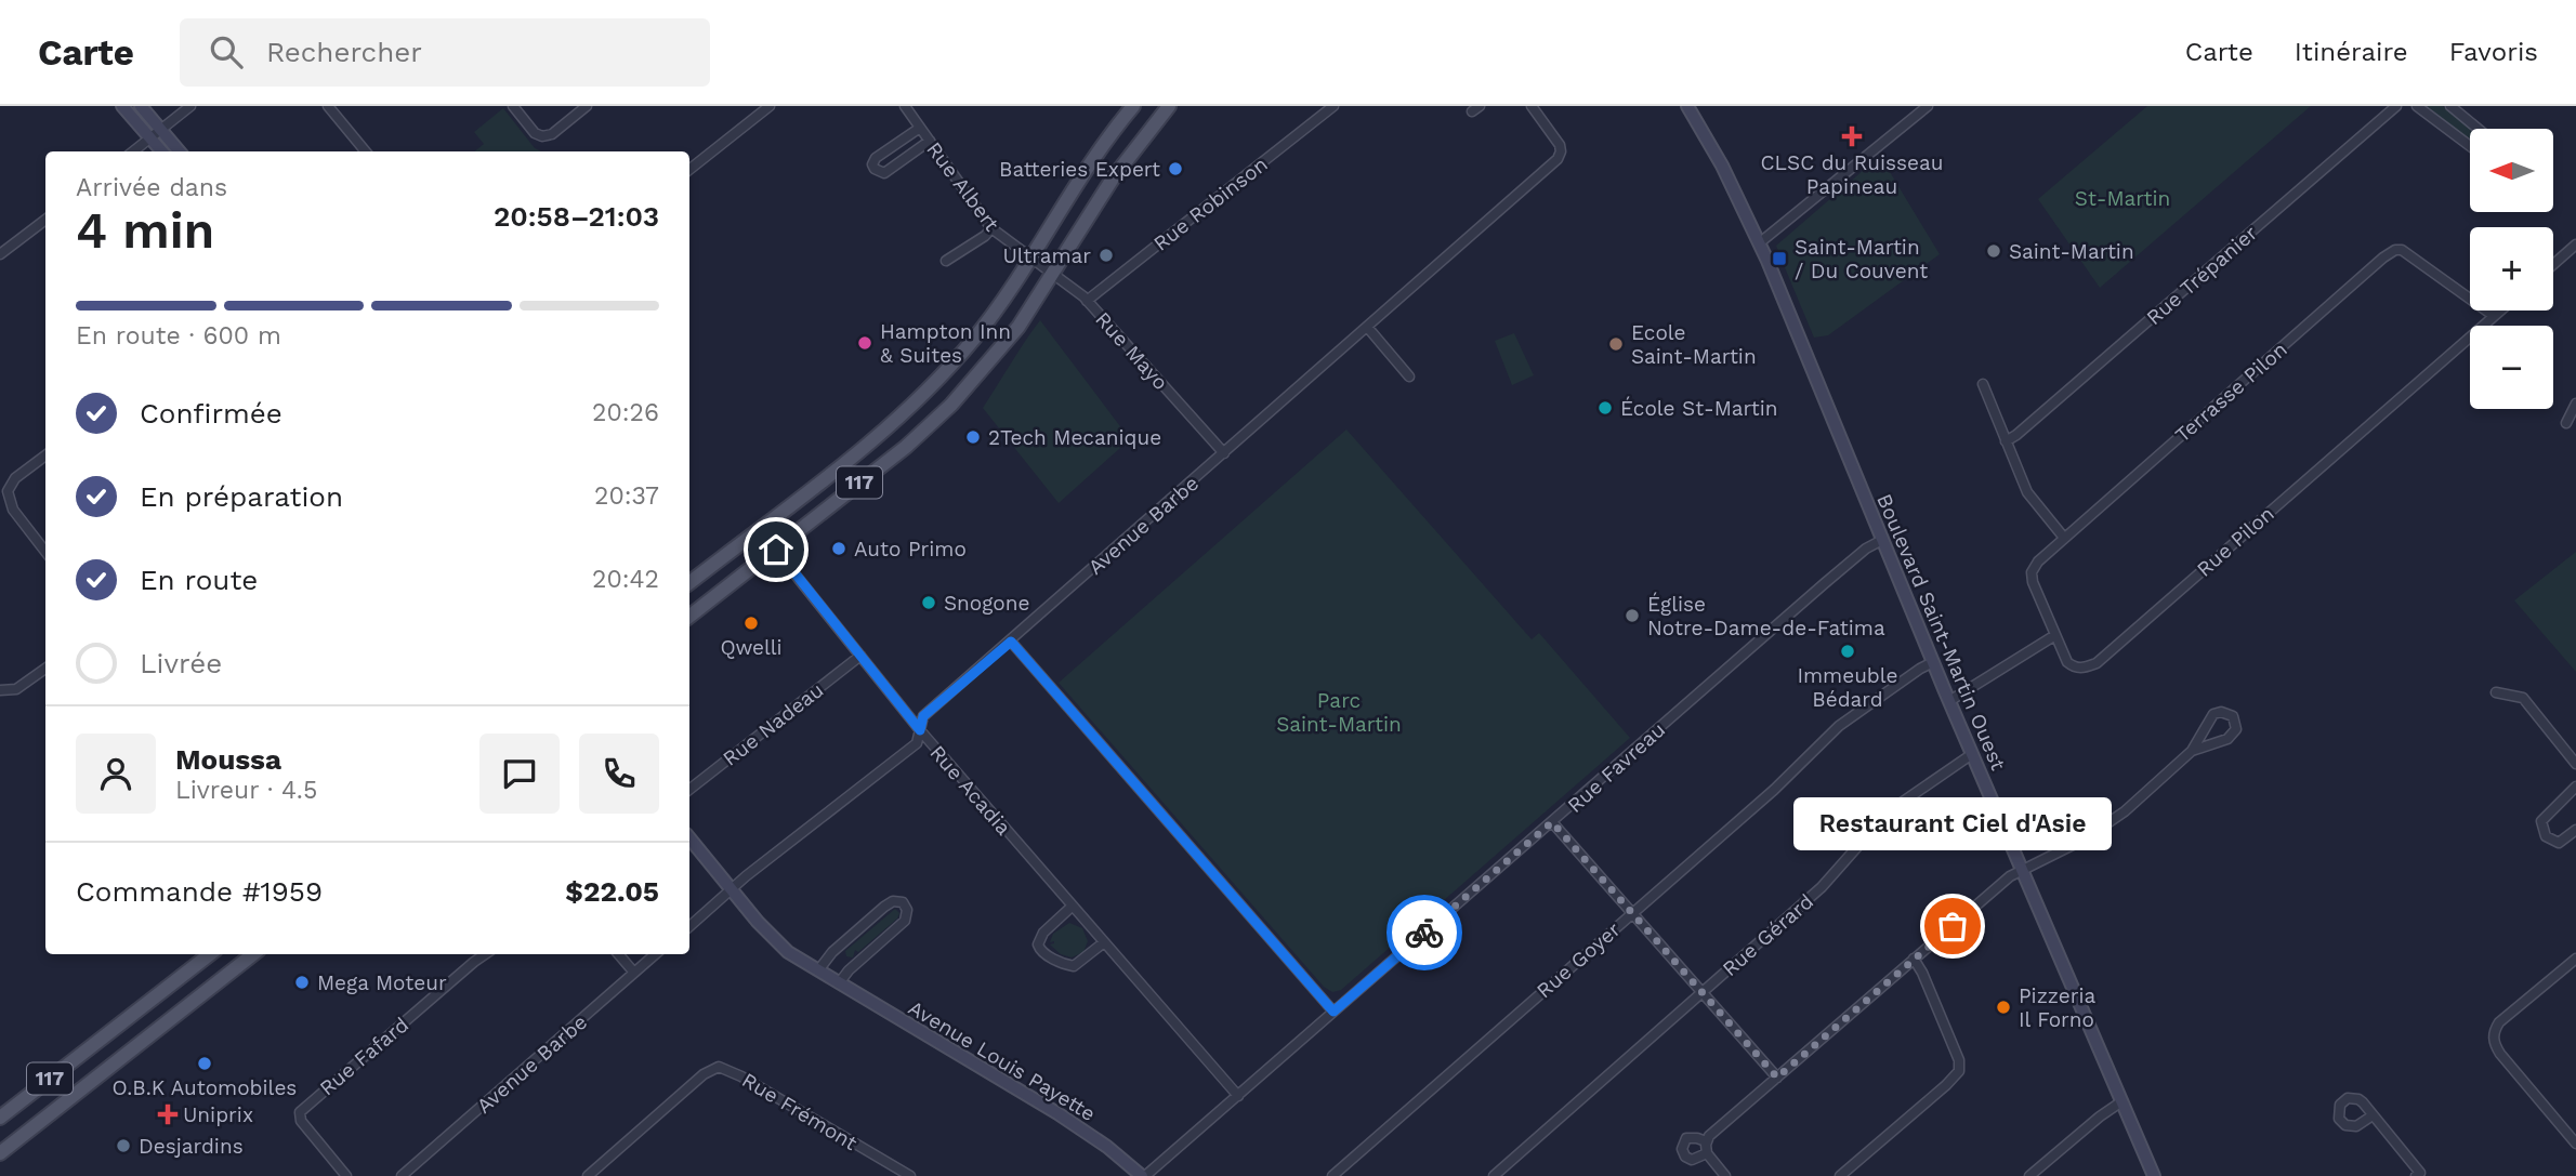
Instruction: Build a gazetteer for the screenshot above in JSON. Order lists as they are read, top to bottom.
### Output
{
  "streets": {
    "main road": ["117", "Boulevard Saint-Martin Ouest", "Avenue Louis Payette"],
    "street": [
      "Rue Albert",
      "Rue Robinson",
      "Rue Trépanier",
      "Rue Mayo",
      "Terrasse Pilon",
      "Avenue Barbe",
      "Rue Pilon",
      "Rue Nadeau",
      "Rue Favreau",
      "Rue Acadia",
      "Rue Gérard",
      "Rue Goyer",
      "Rue Fafard",
      "Rue Frémont"
    ]
  },
  "crossings": [
    ["Rue Albert", "Rue Mayo"],
    ["Rue Albert", "117"],
    ["Rue Robinson", "Rue Mayo"],
    ["Rue Mayo", "117"],
    ["Rue Mayo", "Avenue Barbe"],
    ["Terrasse Pilon", "Rue Pilon"],
    ["117", "Rue Acadia"],
    ["Avenue Barbe", "Rue Acadia"],
    ["Avenue Barbe", "Avenue Louis Payette"],
    ["Boulevard Saint-Martin Ouest", "Rue Favreau"],
    ["Boulevard Saint-Martin Ouest", "Rue Gérard"],
    ["Boulevard Saint-Martin Ouest", "Rue Goyer"],
    ["Rue Nadeau", "Rue Acadia"],
    ["Rue Favreau", "Rue Acadia"],
    ["Rue Favreau", "Avenue Louis Payette"]
  ],
  "parks": ["St-Martin", "Parc Saint-Martin"],
  "places": {
    "health": ["CLSC du Ruisseau Papineau", "Uniprix"],
    "other": [
      "Batteries Expert",
      "Saint-Martin",
      "Ultramar",
      "Hampton Inn & Suites",
      "Ecole Saint-Martin",
      "École St-Martin",
      "2Tech Mecanique",
      "Auto Primo",
      "Snogone",
      "Église Notre-Dame-de-Fatima",
      "Qwelli",
      "Immeuble Bédard",
      "Restaurant Ciel d'Asie",
      "Mega Moteur",
      "Pizzeria Il Forno",
      "O.B.K Automobiles",
      "Desjardins"
    ],
    "transit": ["Saint-Martin / Du Couvent"]
  },
  "north": "left",
  "page": {
    "header": "Carte",
    "search": "Rechercher",
    "nav": ["Carte", "Itinéraire", "Favoris"],
    "map_buttons": ["+", "−"],
    "heading": ["4 min", "Arrivée dans", "20:58–21:03"],
    "panel": [
      "Moussa",
      "Livreur · 4.5",
      "Commande #1959",
      "$22.05"
    ],
    "bar": "En route · 600 m",
    "list": [
      ["Confirmée", "20:26"],
      ["En préparation", "20:37"],
      ["En route", "20:42"],
      "Livrée"
    ],
    "bubble": "Restaurant Ciel d'Asie"
  }
}
